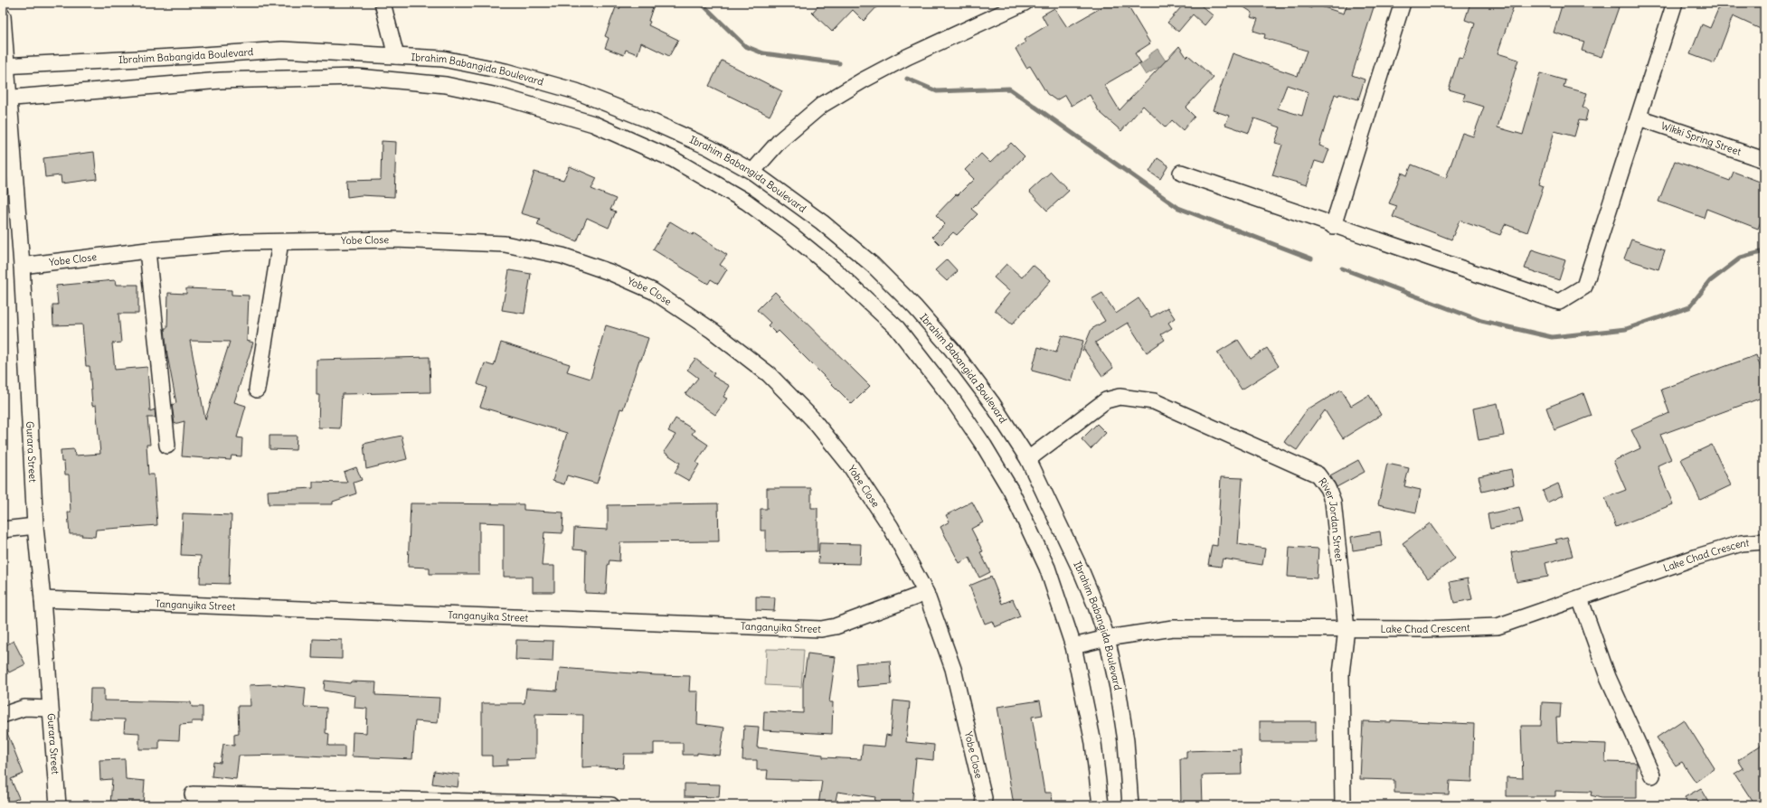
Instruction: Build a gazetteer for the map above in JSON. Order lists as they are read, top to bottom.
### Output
{
  "streets": {
    "street": [
      "Ibrahim Babangida Boulevard",
      "Wikki Spring Street",
      "Yobe Close",
      "Gurara Street",
      "River Jordan Street",
      "Lake Chad Crescent",
      "Tanganyika Street"
    ]
  },
  "crossings": [
    ["Ibrahim Babangida Boulevard", "Gurara Street"],
    ["Ibrahim Babangida Boulevard", "River Jordan Street"],
    ["Ibrahim Babangida Boulevard", "Lake Chad Crescent"],
    ["Yobe Close", "Gurara Street"],
    ["Yobe Close", "Tanganyika Street"],
    ["Gurara Street", "Tanganyika Street"],
    ["River Jordan Street", "Lake Chad Crescent"]
  ]
}
